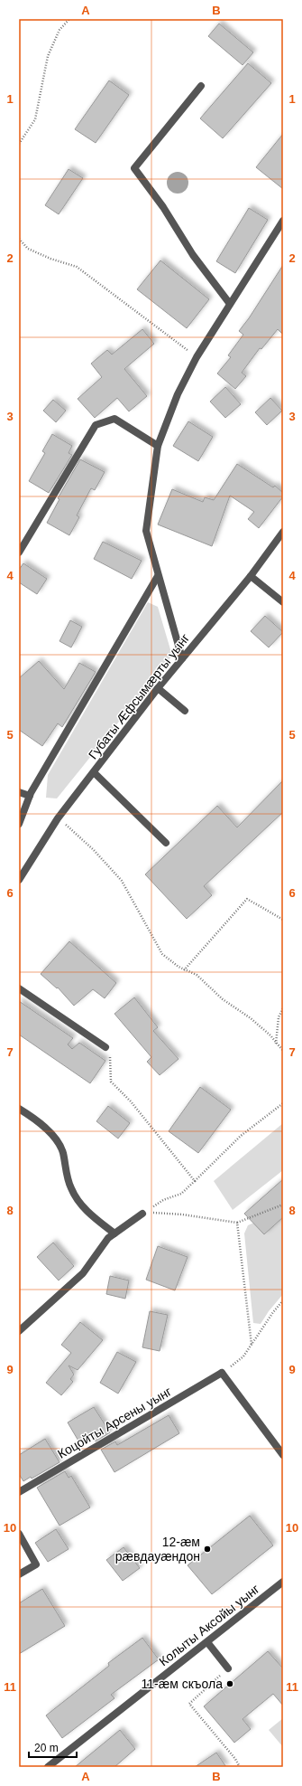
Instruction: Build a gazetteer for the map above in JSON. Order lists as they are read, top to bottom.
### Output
{
  "streets": {
    "street": ["Губаты Æфсымæрты уынг", "Коцойты Арсены уынг", "Колыты Аксойы уынг"]
  },
  "places": ["12-æм рӕвдауӕндон", "11-æм скъола"],
  "scale_bar": "20 m",
  "grid": {
    "columns": ["A", "B"],
    "rows": [
      "1",
      "2",
      "3",
      "4",
      "5",
      "6",
      "7",
      "8",
      "9",
      "10",
      "11"
    ]
  }
}
